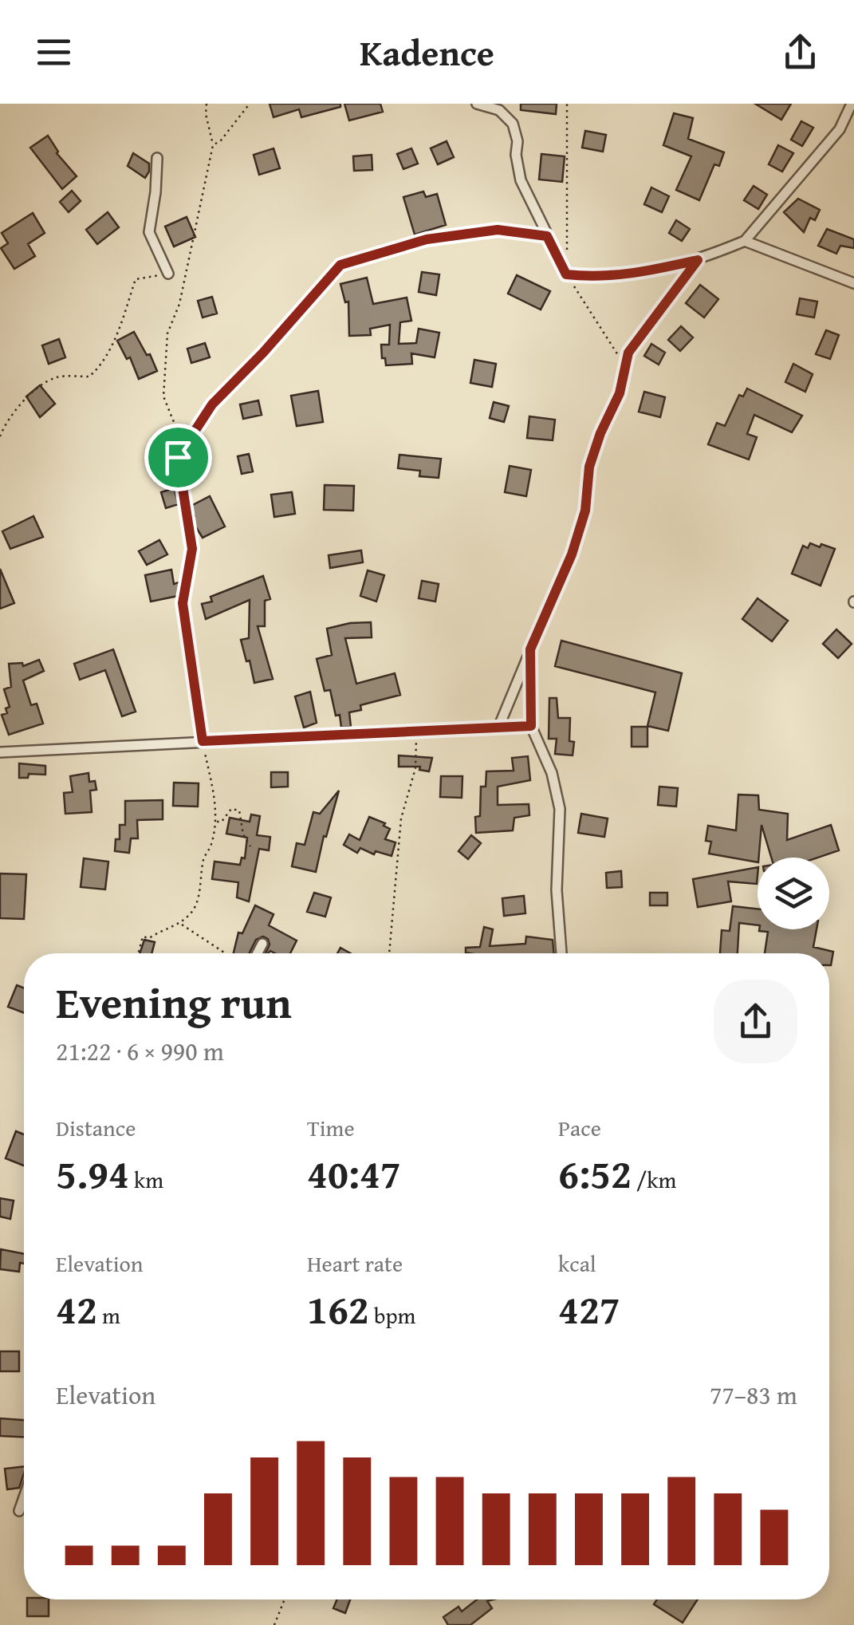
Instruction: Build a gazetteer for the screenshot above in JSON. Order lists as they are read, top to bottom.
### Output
{
  "page": {
    "header": "Kadence",
    "heading": ["Evening run", "21:22 · 6 × 990 m"],
    "stats": [
      ["Distance", "5.94 km"],
      ["Time", "40:47"],
      ["Pace", "6:52 /km"],
      ["Elevation", "42 m"],
      ["Heart rate", "162 bpm"],
      ["kcal", "427"]
    ],
    "chart": ["Elevation", "77–83 m"]
  }
}
